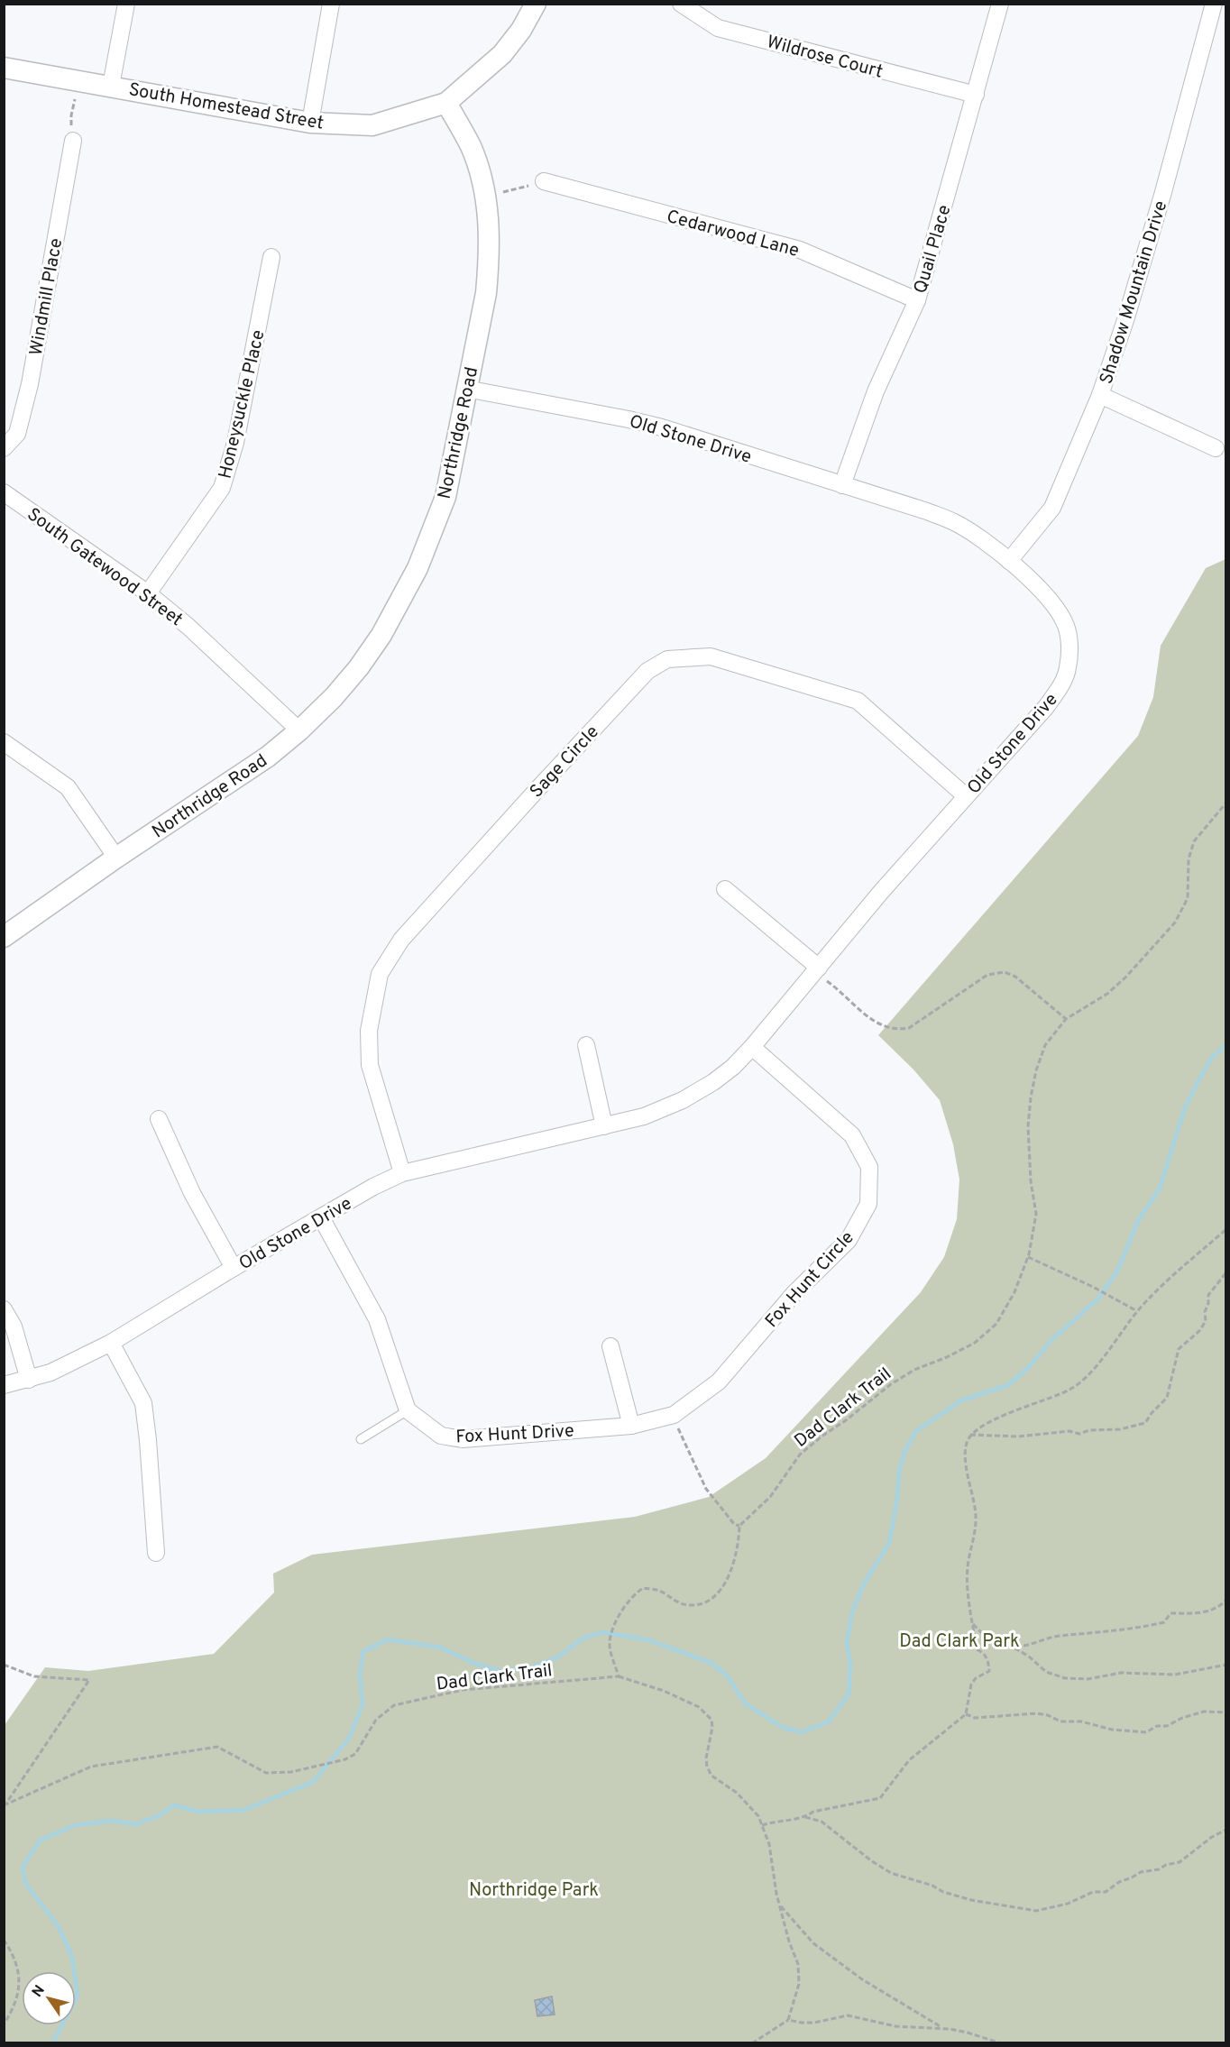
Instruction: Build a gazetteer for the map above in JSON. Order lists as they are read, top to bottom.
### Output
{
  "streets": {
    "street": [
      "Wildrose Court",
      "South Homestead Street",
      "Cedarwood Lane",
      "Quail Place",
      "Shadow Mountain Drive",
      "Windmill Place",
      "Honeysuckle Place",
      "Northridge Road",
      "Old Stone Drive",
      "South Gatewood Street",
      "Sage Circle",
      "Fox Hunt Circle",
      "Fox Hunt Drive"
    ],
    "path": ["Dad Clark Trail"]
  },
  "crossings": [
    ["Wildrose Court", "Quail Place"],
    ["South Homestead Street", "Northridge Road"],
    ["Cedarwood Lane", "Quail Place"],
    ["Quail Place", "Old Stone Drive"],
    ["Shadow Mountain Drive", "Old Stone Drive"],
    ["Honeysuckle Place", "South Gatewood Street"],
    ["Northridge Road", "Old Stone Drive"],
    ["Northridge Road", "South Gatewood Street"],
    ["Old Stone Drive", "Sage Circle"],
    ["Old Stone Drive", "Fox Hunt Circle"],
    ["Fox Hunt Circle", "Fox Hunt Drive"]
  ],
  "parks": ["Dad Clark Park", "Northridge Park"],
  "north": "top left"
}
